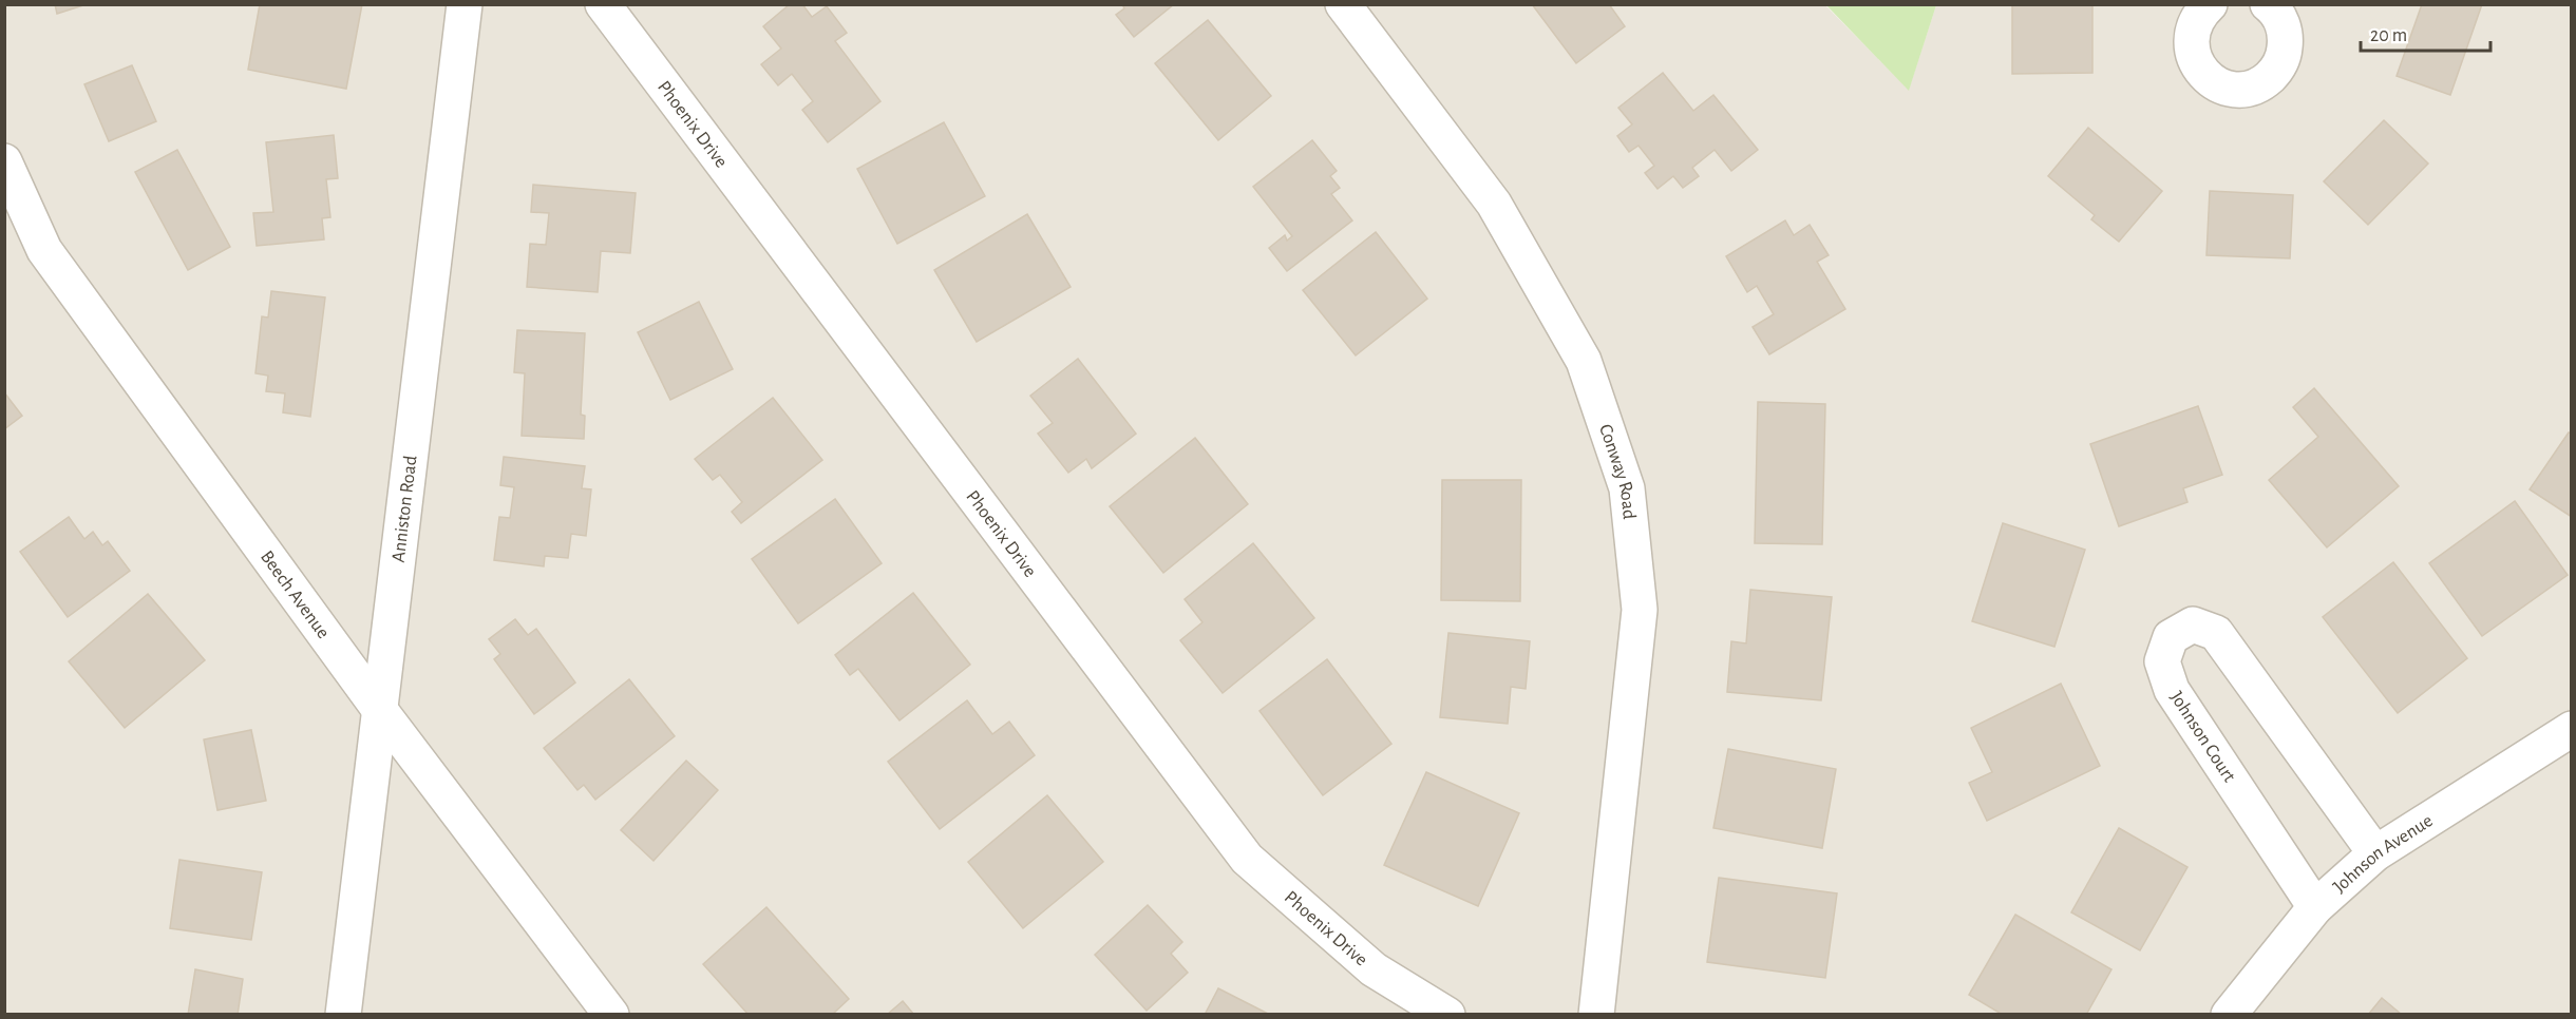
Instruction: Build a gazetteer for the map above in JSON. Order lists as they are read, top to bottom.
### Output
{
  "streets": {
    "street": [
      "Phoenix Drive",
      "Conway Road",
      "Anniston Road",
      "Beech Avenue",
      "Johnson Court",
      "Johnson Avenue"
    ]
  },
  "crossings": [
    ["Anniston Road", "Beech Avenue"],
    ["Johnson Court", "Johnson Avenue"]
  ],
  "scale_bar": "20 m"
}
